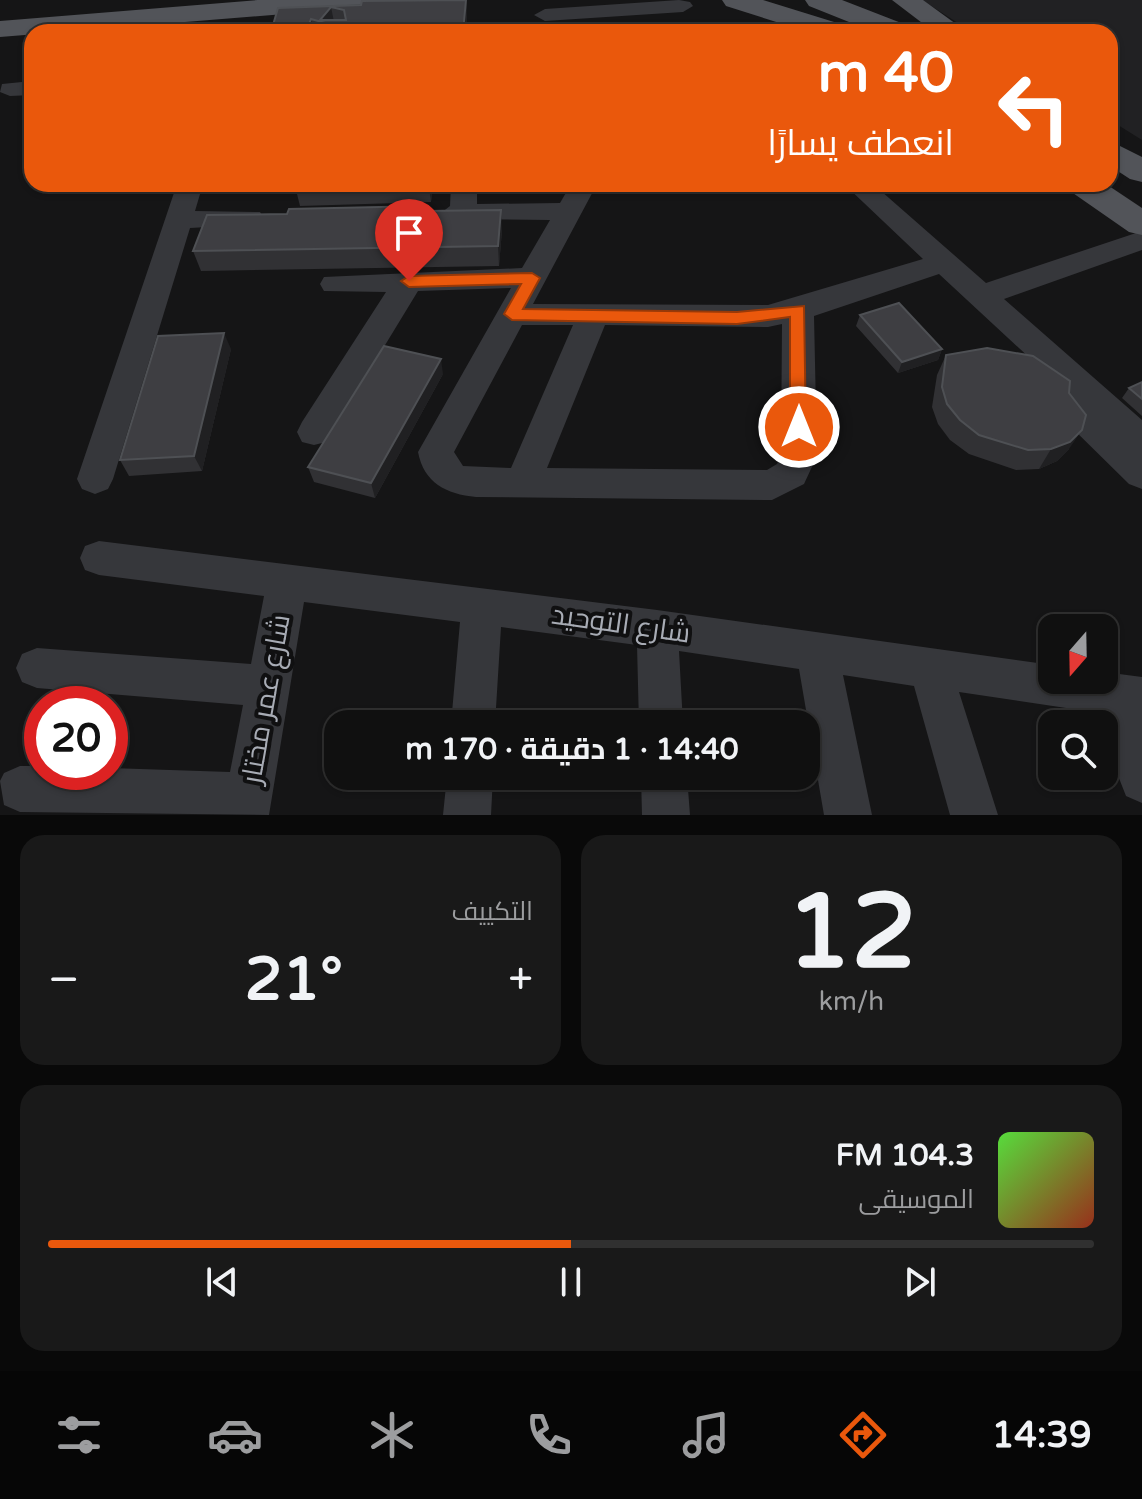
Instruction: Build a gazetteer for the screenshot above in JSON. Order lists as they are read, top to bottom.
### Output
{
  "streets": {
    "street": ["شارع التوحيد", "شارع عمر مختار"]
  },
  "crossings": [
    ["شارع التوحيد", "شارع عمر مختار"]
  ],
  "north": "bottom",
  "page": {
    "turn": ["40 m", "انعطف يسارًا"],
    "limit": "20",
    "trip": "14:40 · 1 دقيقة · 170 m",
    "tile": [
      ["12", "km/h"],
      "التكييف"
    ],
    "heat": ["−", "21°", "+"],
    "song": ["104.3 FM", "الموسيقى"],
    "tabs": "14:39"
  }
}
